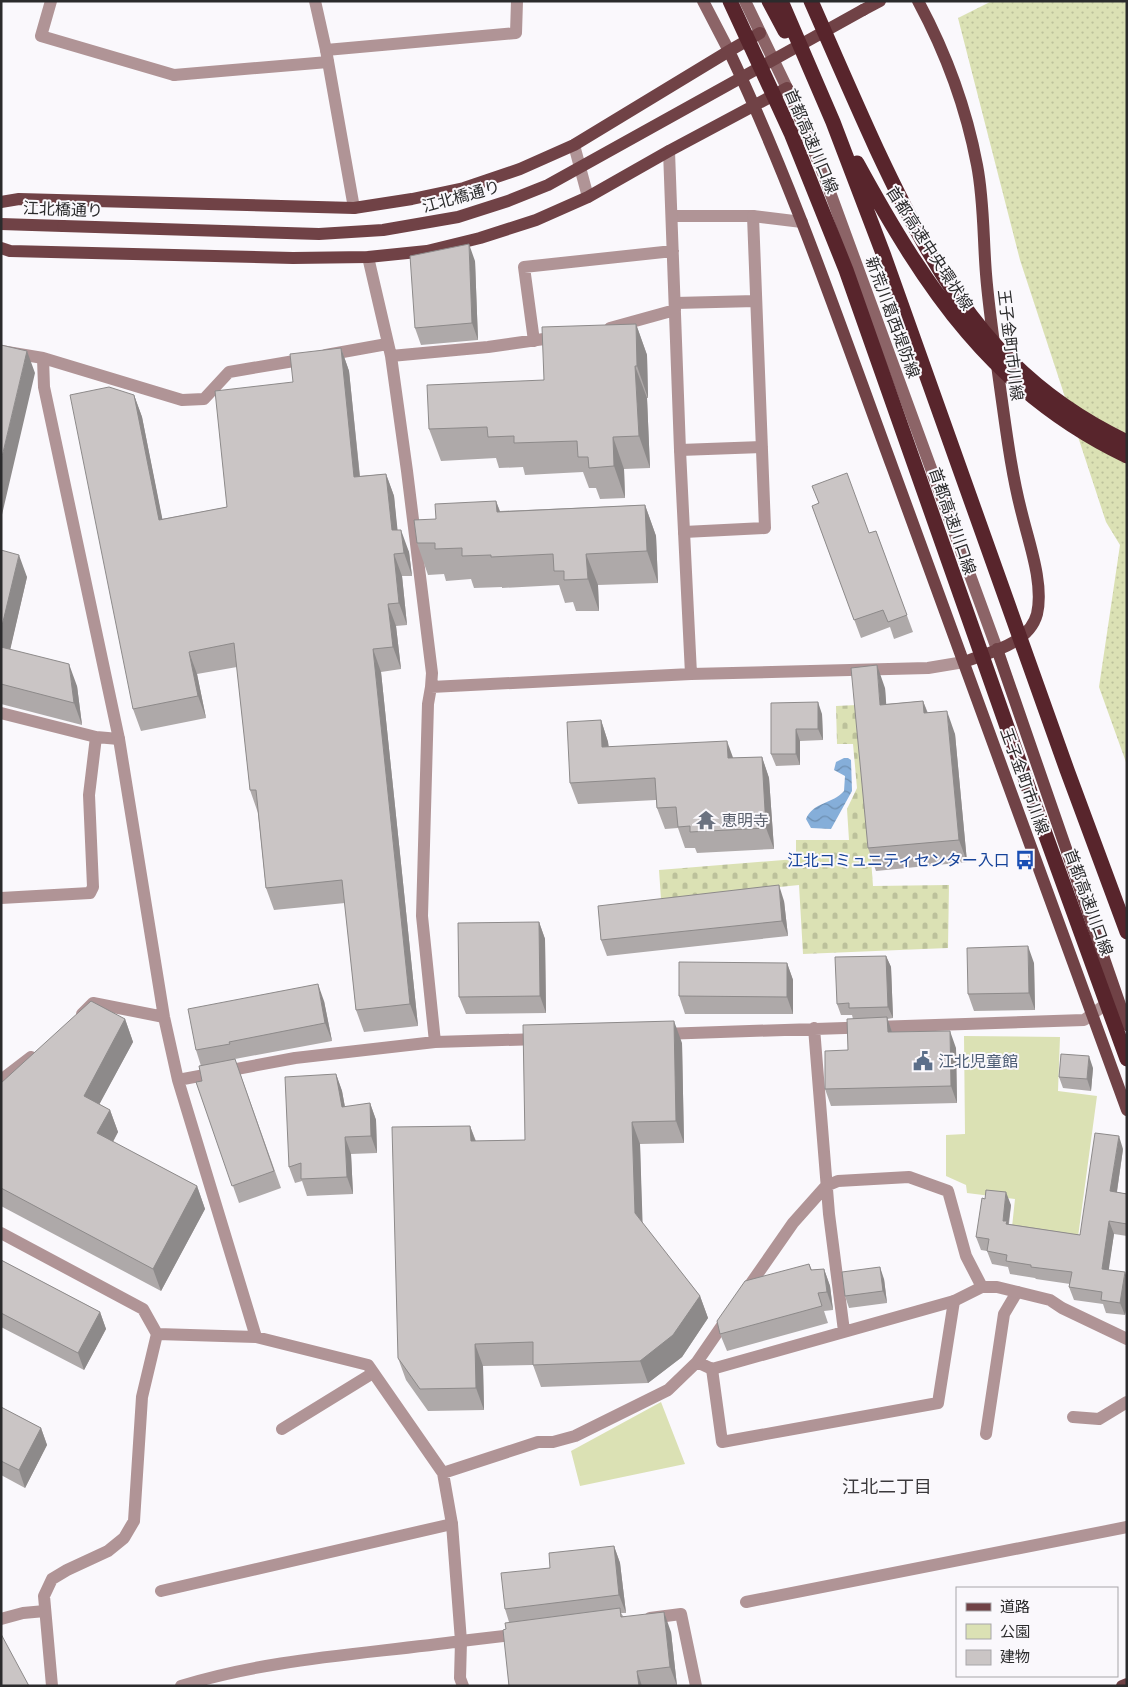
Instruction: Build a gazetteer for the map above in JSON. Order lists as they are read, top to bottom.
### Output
{
  "streets": {
    "highway": ["首都高速川口線", "首都高速中央環状線"],
    "main road": ["江北橋通り", "新荒川葛西堤防線", "王子金町市川線"]
  },
  "crossings": [
    ["新荒川葛西堤防線", "王子金町市川線"]
  ],
  "districts": ["江北二丁目"],
  "places": {
    "temple": ["恵明寺"],
    "bus stop": ["江北コミュニティセンター入口"],
    "public building": ["江北児童館"]
  },
  "legend": ["道路", "公園", "建物"]
}
